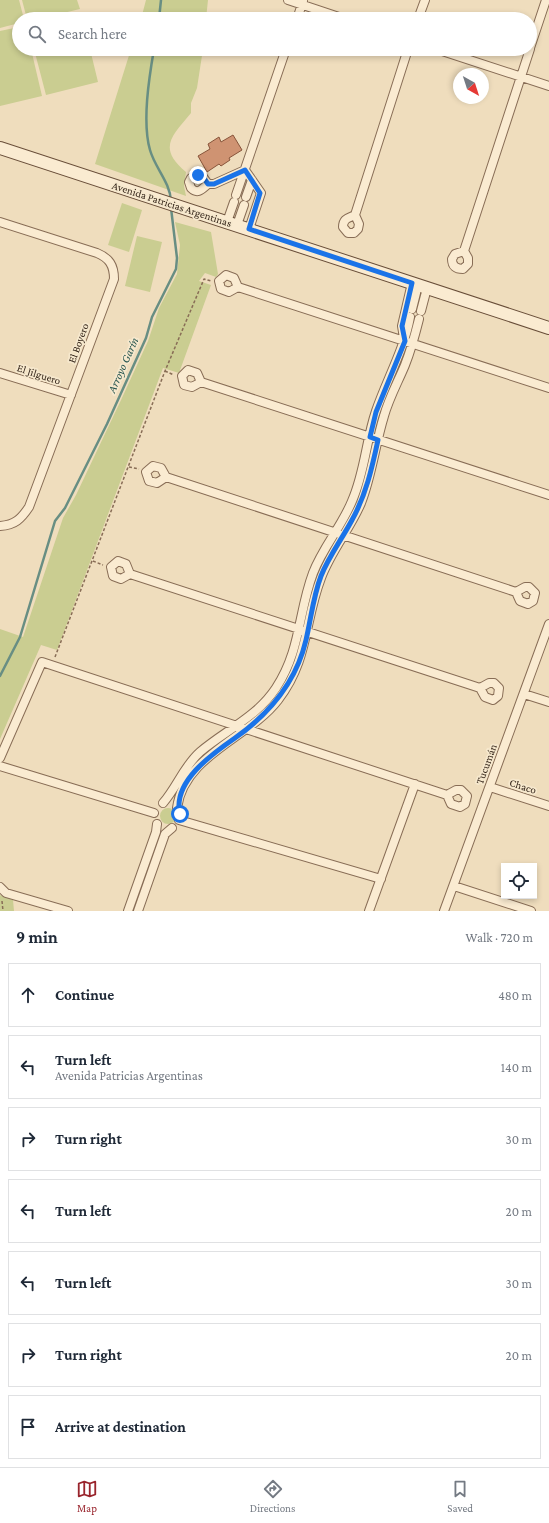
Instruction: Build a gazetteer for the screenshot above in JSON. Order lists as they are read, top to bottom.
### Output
{
  "streets": {
    "street": [
      "Avenida Patricias Argentinas",
      "El Boyero",
      "El Jilguero",
      "Tucumán",
      "Chaco"
    ]
  },
  "crossings": [
    ["El Boyero", "El Jilguero"],
    ["Tucumán", "Chaco"]
  ],
  "water": ["Arroyo Garín"],
  "north": "bottom right",
  "page": {
    "search": "Search here",
    "heading": ["9 min", "Walk · 720 m"],
    "list": [
      ["Continue", "480 m"],
      ["Turn left", "Avenida Patricias Argentinas", "140 m"],
      ["Turn right", "30 m"],
      ["Turn left", "20 m"],
      ["Turn left", "30 m"],
      ["Turn right", "20 m"],
      "Arrive at destination"
    ],
    "nav": ["Map", "Directions", "Saved"]
  }
}
